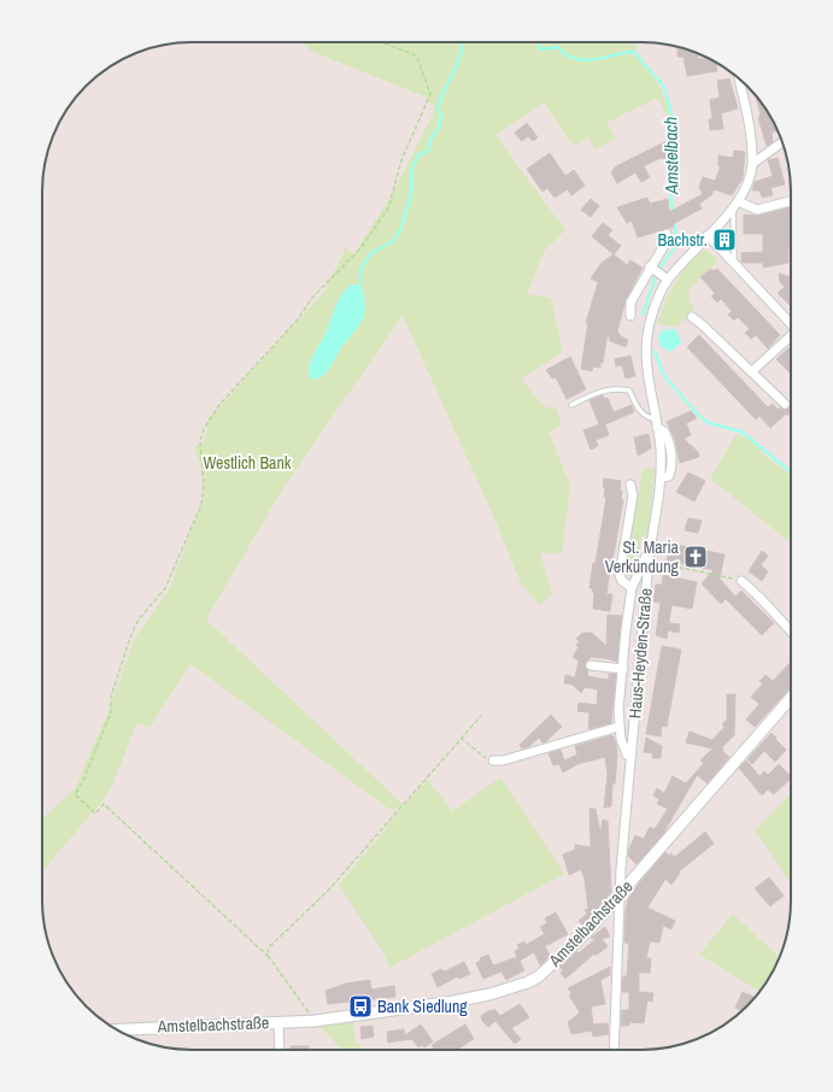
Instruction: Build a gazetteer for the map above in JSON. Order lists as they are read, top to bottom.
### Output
{
  "streets": {
    "street": ["Haus-Heyden-Straße", "Amstelbachstraße"]
  },
  "crossings": [
    ["Haus-Heyden-Straße", "Amstelbachstraße"]
  ],
  "water": ["Amstelbach"],
  "parks": ["Westlich Bank"],
  "places": {
    "building": ["Bachstr."],
    "church": ["St. Maria Verkündung"],
    "bus stop": ["Bank Siedlung"]
  }
}
